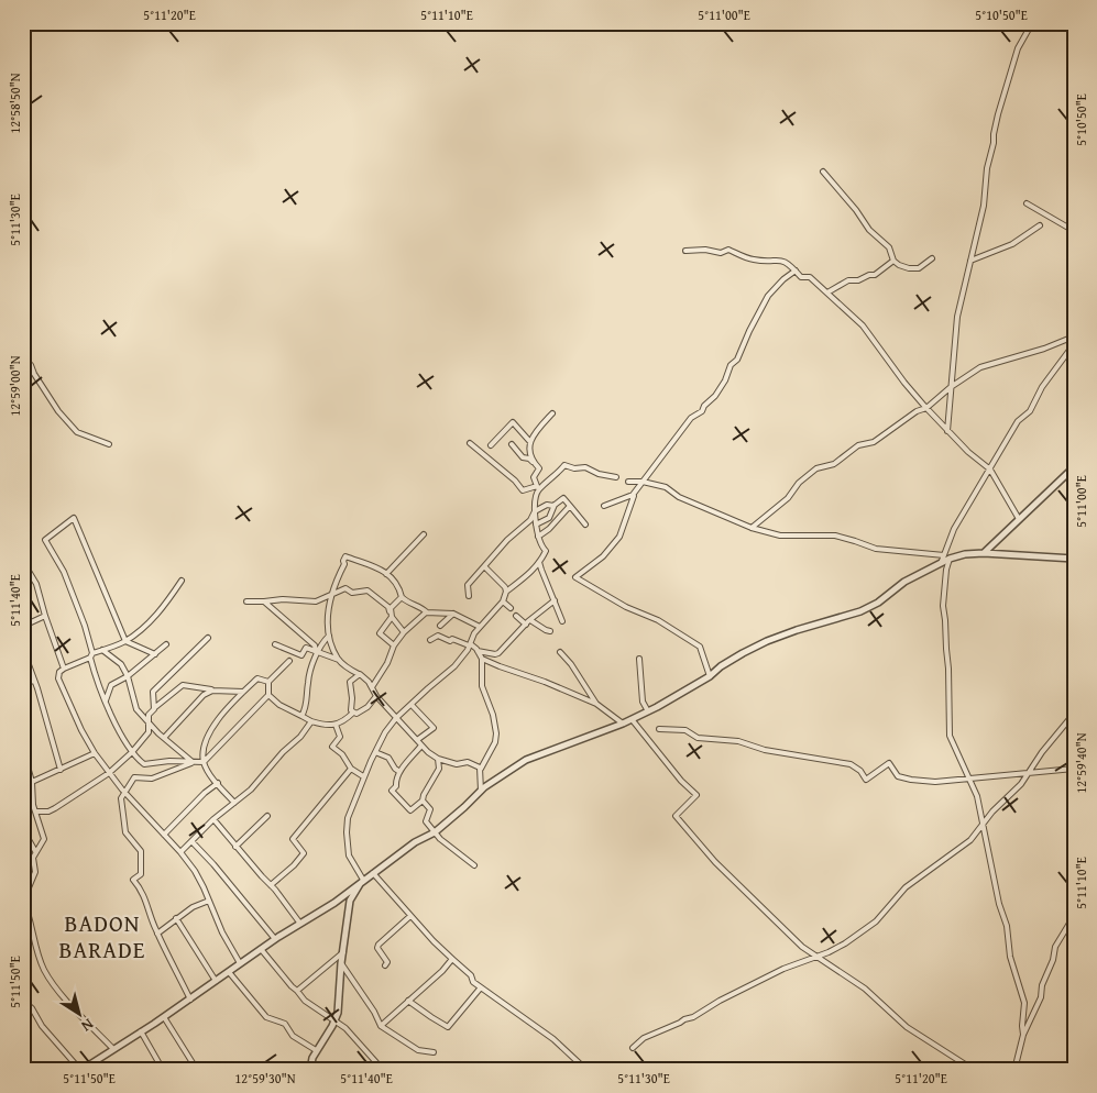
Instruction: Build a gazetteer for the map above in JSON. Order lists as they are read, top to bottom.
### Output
{
  "districts": ["BADON BARADE"],
  "north": "bottom right",
  "coordinates": [
    "5°11'20\"E",
    "5°11'10\"E",
    "5°11'00\"E",
    "5°10'50\"E",
    "12°58'50\"N",
    "5°11'30\"E",
    "12°59'00\"N",
    "5°11'40\"E",
    "12°59'40\"N",
    "5°11'50\"E",
    "12°59'30\"N"
  ]
}
